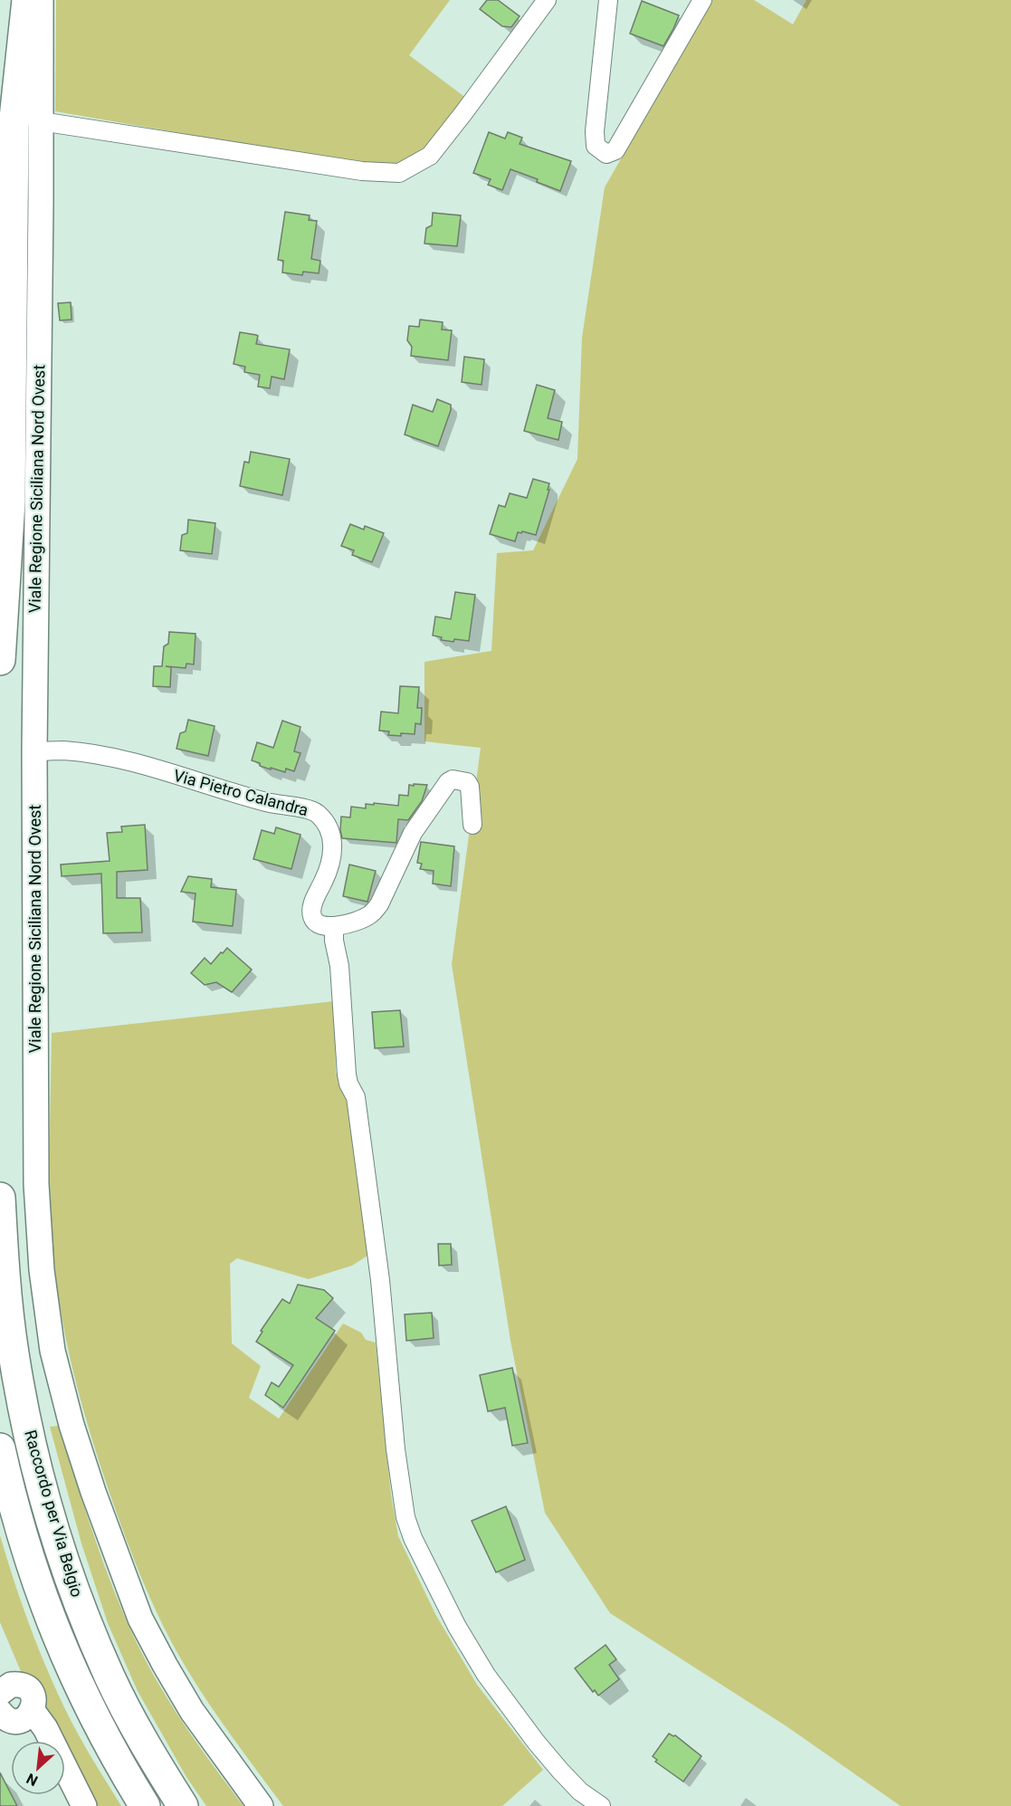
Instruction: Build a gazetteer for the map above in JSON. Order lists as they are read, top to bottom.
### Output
{
  "streets": {
    "highway": ["Raccordo per Via Belgio"],
    "street": ["Viale Regione Siciliana Nord Ovest", "Via Pietro Calandra"]
  },
  "crossings": [
    ["Viale Regione Siciliana Nord Ovest", "Via Pietro Calandra"]
  ],
  "north": "bottom left"
}
